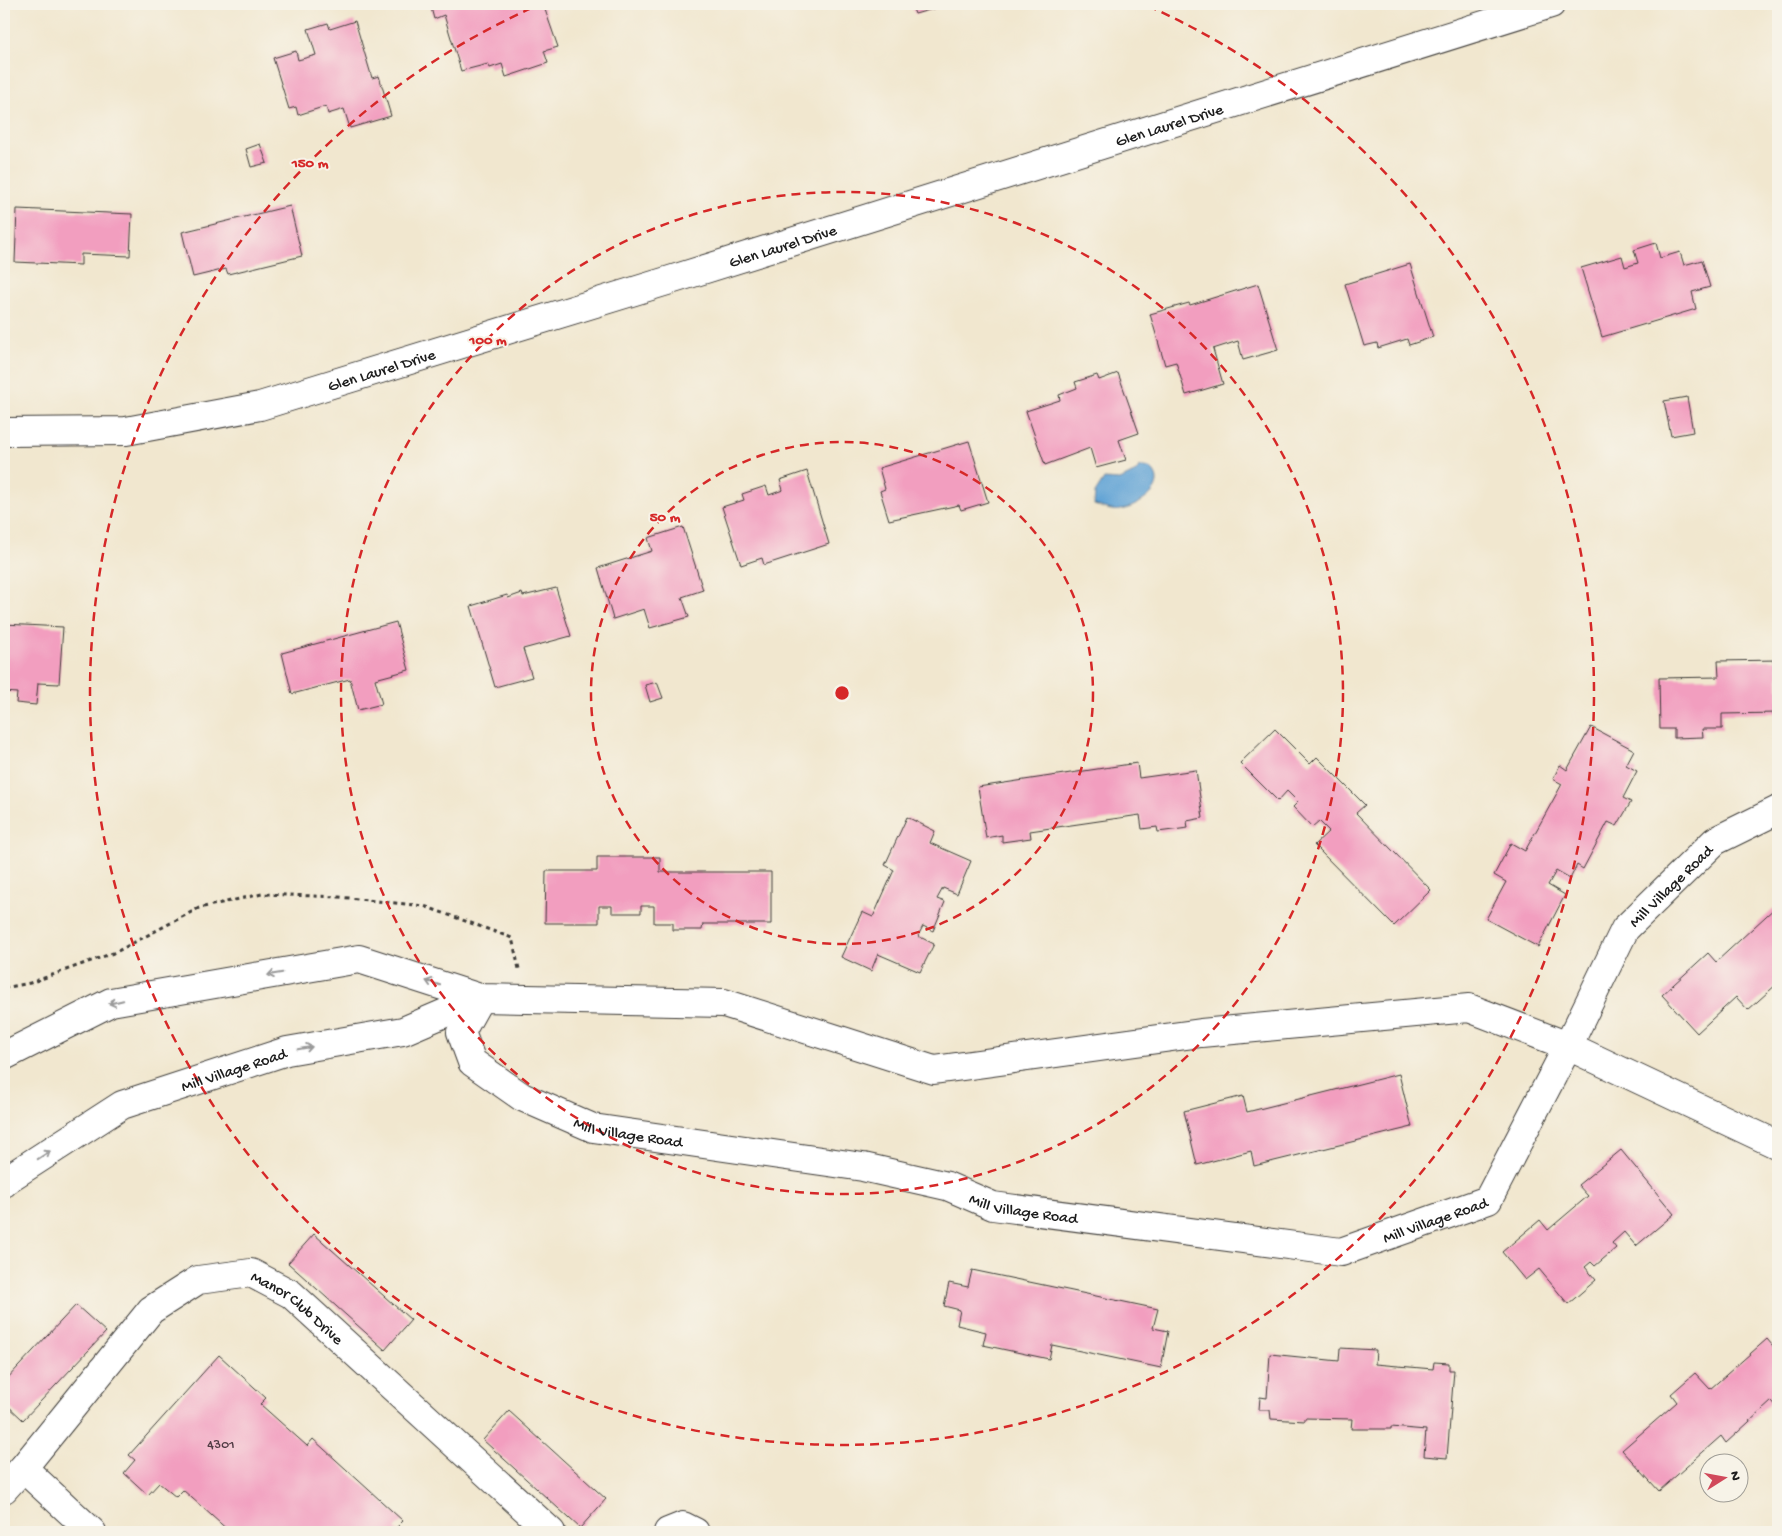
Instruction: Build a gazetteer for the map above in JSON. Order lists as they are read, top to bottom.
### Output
{
  "streets": {
    "street": ["Glen Laurel Drive", "Mill Village Road", "Manor Club Drive"]
  },
  "house_numbers": ["4301"],
  "north": "right",
  "rings": ["150 m", "100 m", "50 m"]
}
